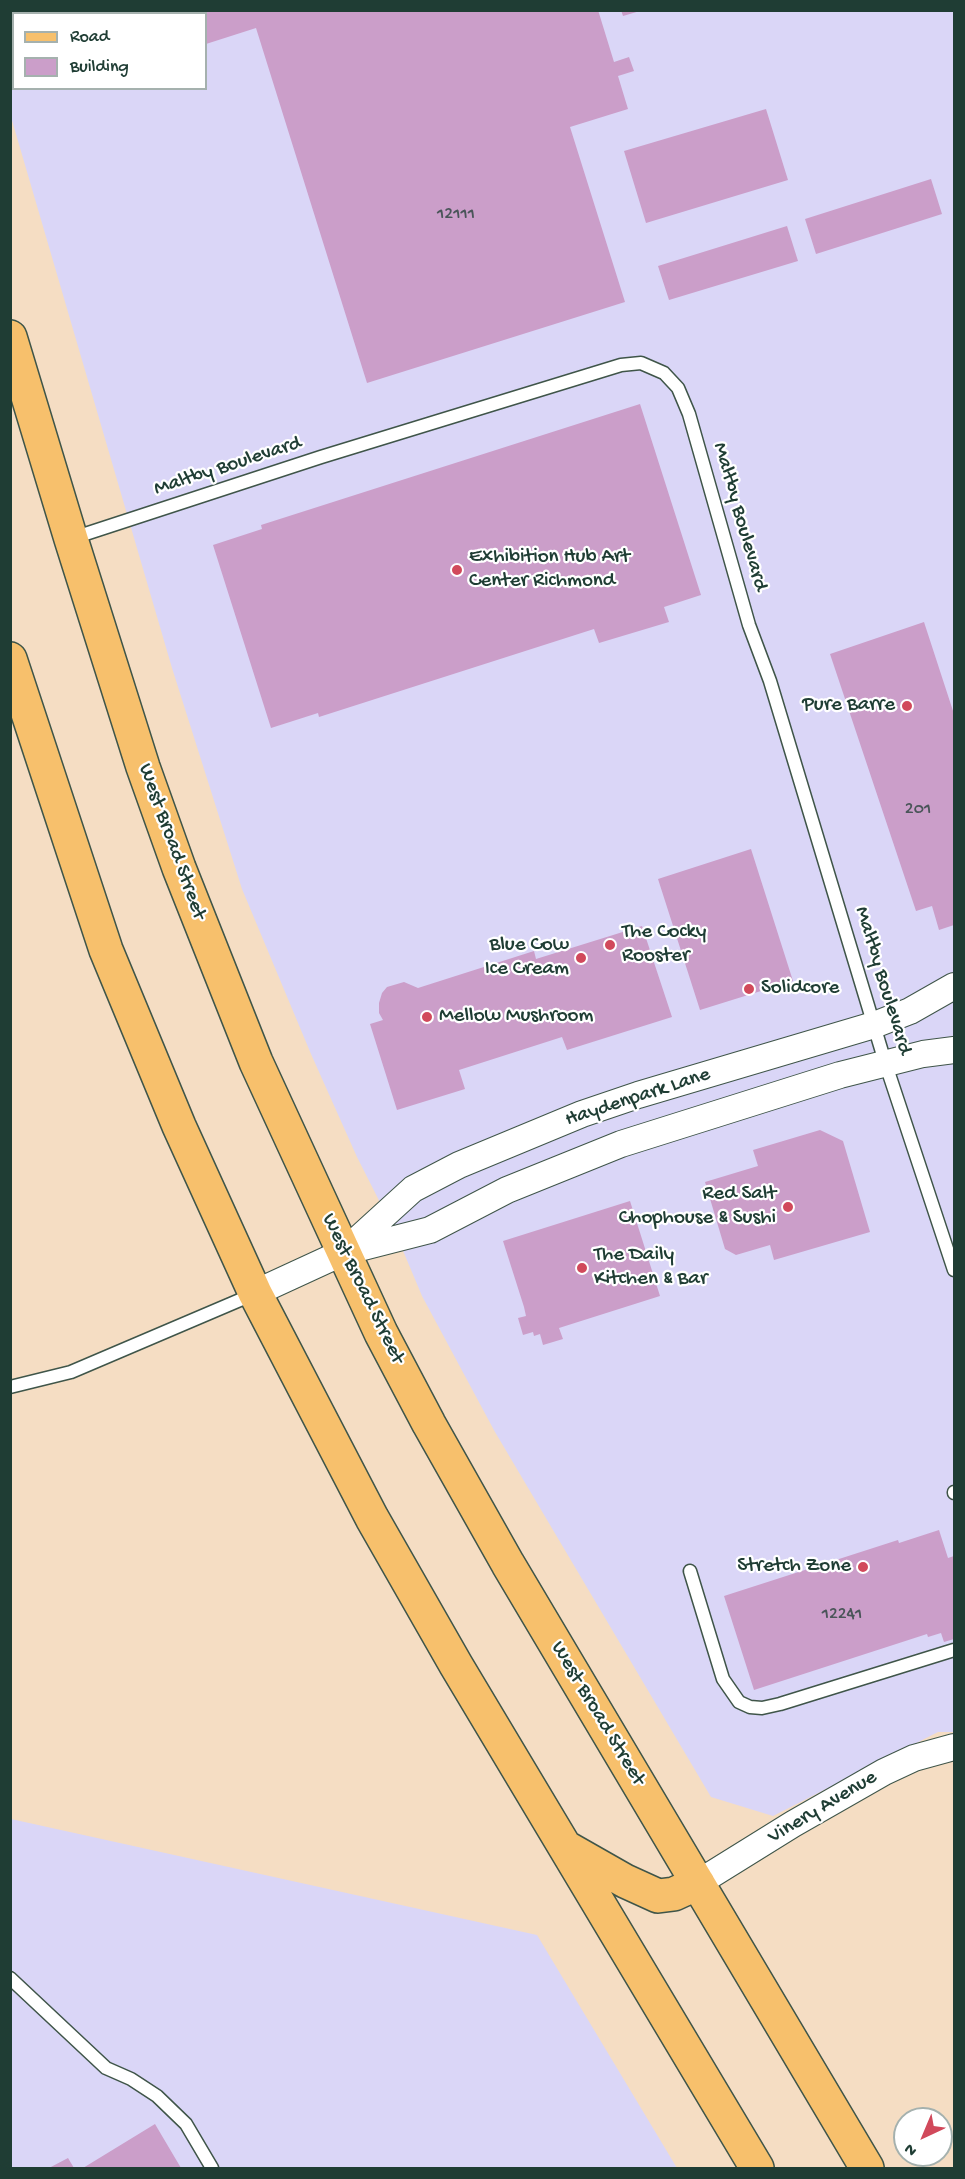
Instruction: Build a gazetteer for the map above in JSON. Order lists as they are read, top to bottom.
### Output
{
  "streets": {
    "main road": ["West Broad Street"],
    "street": ["Haydenpark Lane", "Vinery Avenue"],
    "lane": ["Maltby Boulevard"]
  },
  "crossings": [
    ["Maltby Boulevard", "West Broad Street"],
    ["Maltby Boulevard", "Haydenpark Lane"],
    ["West Broad Street", "Haydenpark Lane"],
    ["West Broad Street", "Vinery Avenue"]
  ],
  "places": [
    "Exhibition Hub Art Center Richmond",
    "Pure Barre",
    "The Cocky Rooster",
    "Blue Cow Ice Cream",
    "Solidcore",
    "Mellow Mushroom",
    "Red Salt Chophouse & Sushi",
    "The Daily Kitchen & Bar",
    "Stretch Zone"
  ],
  "house_numbers": ["12111", "201", "12241"],
  "legend": ["Road", "Building"],
  "north": "bottom left"
}
